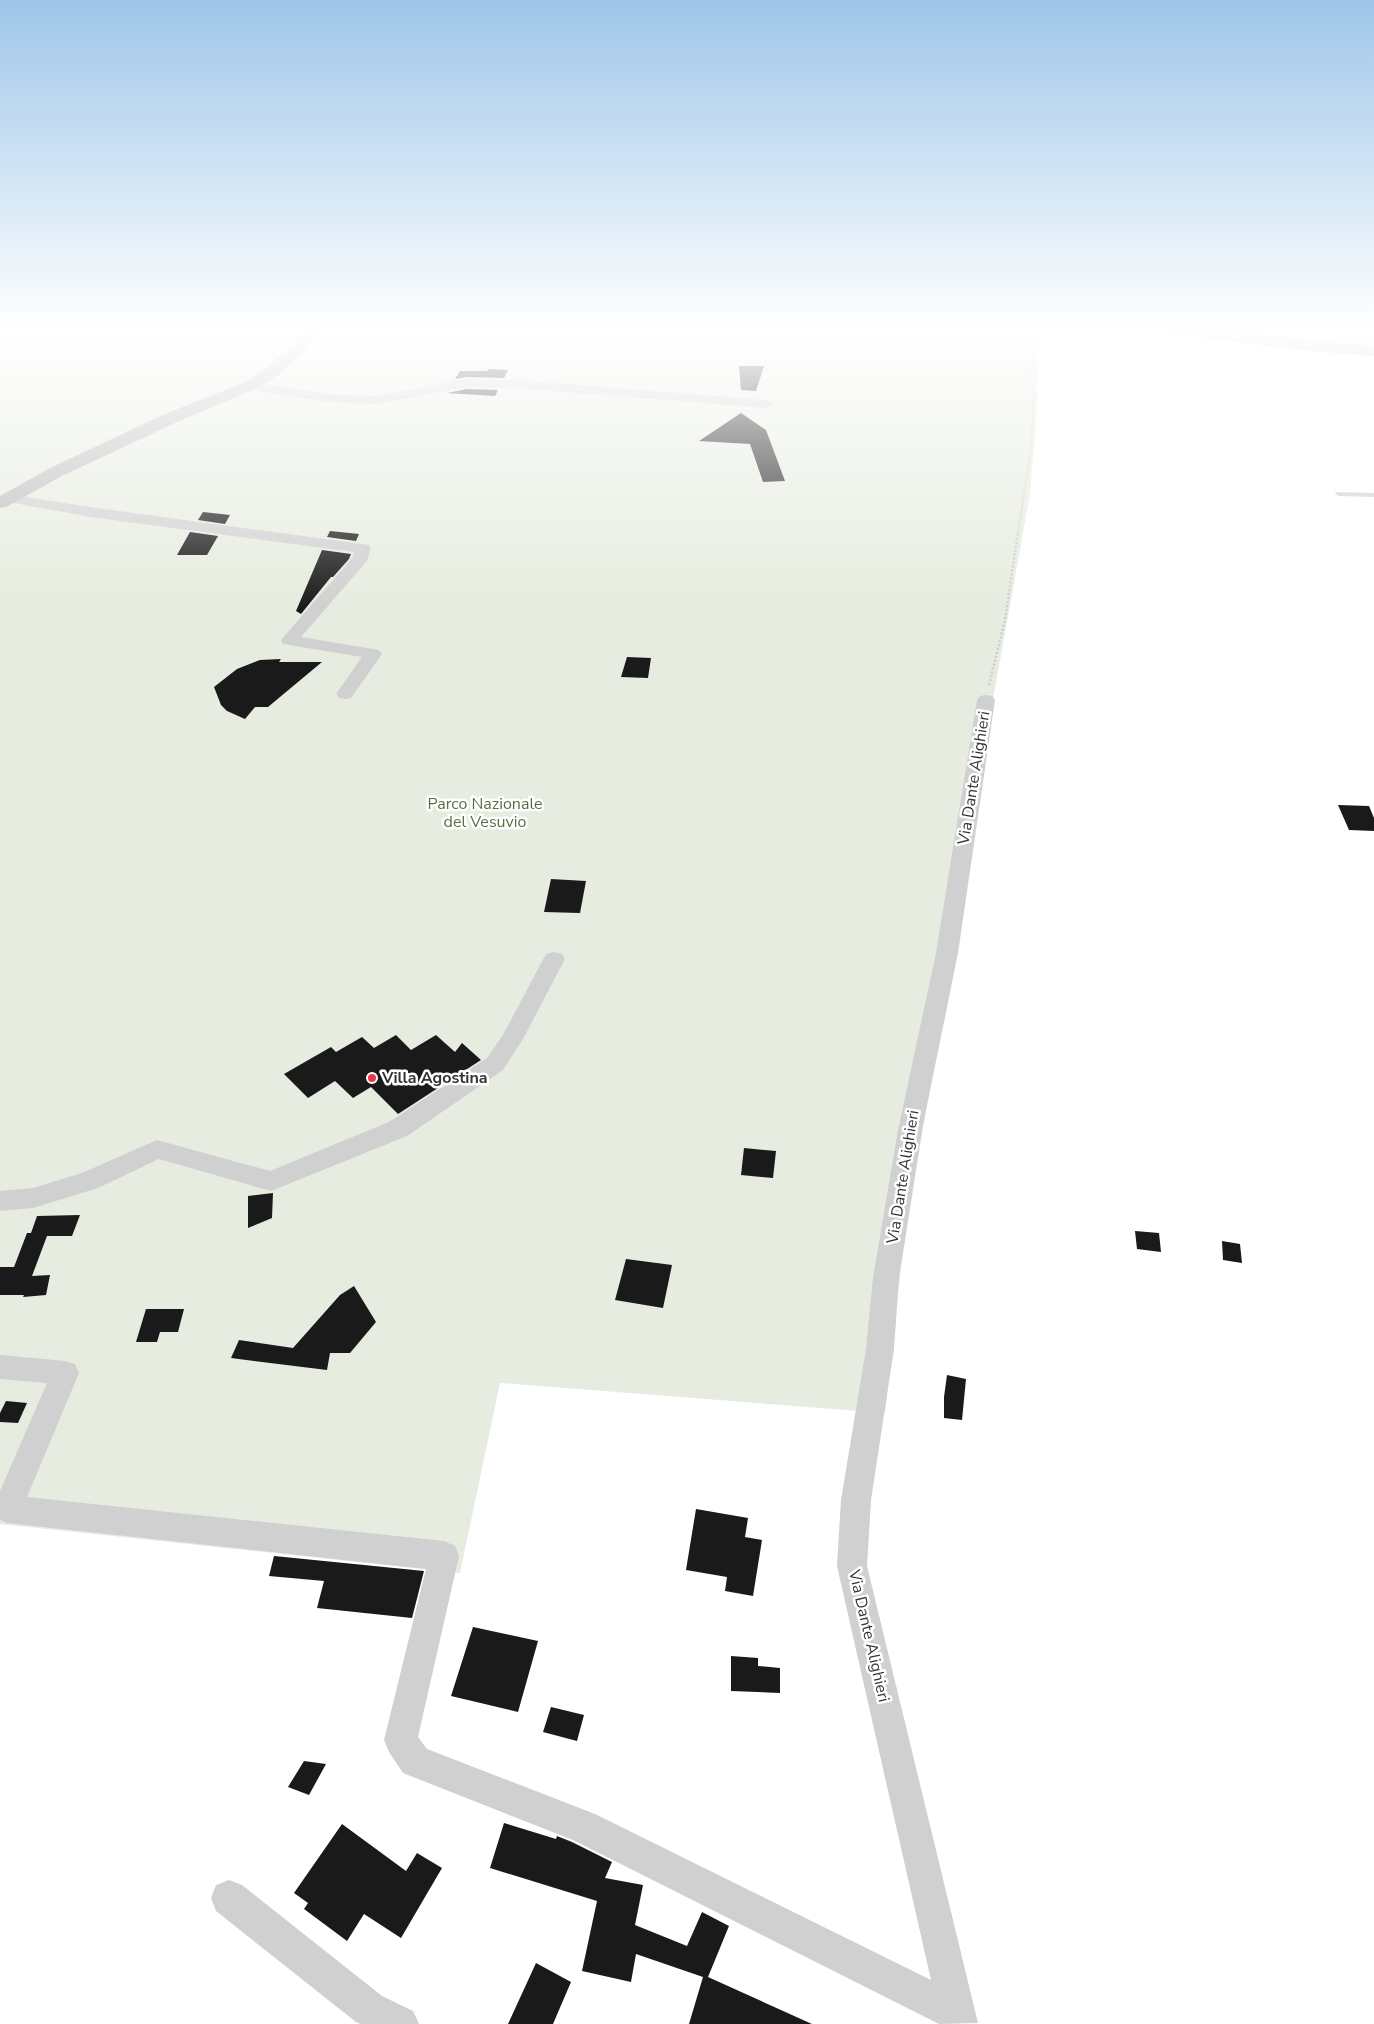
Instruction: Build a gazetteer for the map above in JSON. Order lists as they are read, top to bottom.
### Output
{
  "streets": {
    "street": ["Via Dante Alighieri"]
  },
  "parks": ["Parco Nazionale del Vesuvio"],
  "places": ["Villa Agostina"]
}
